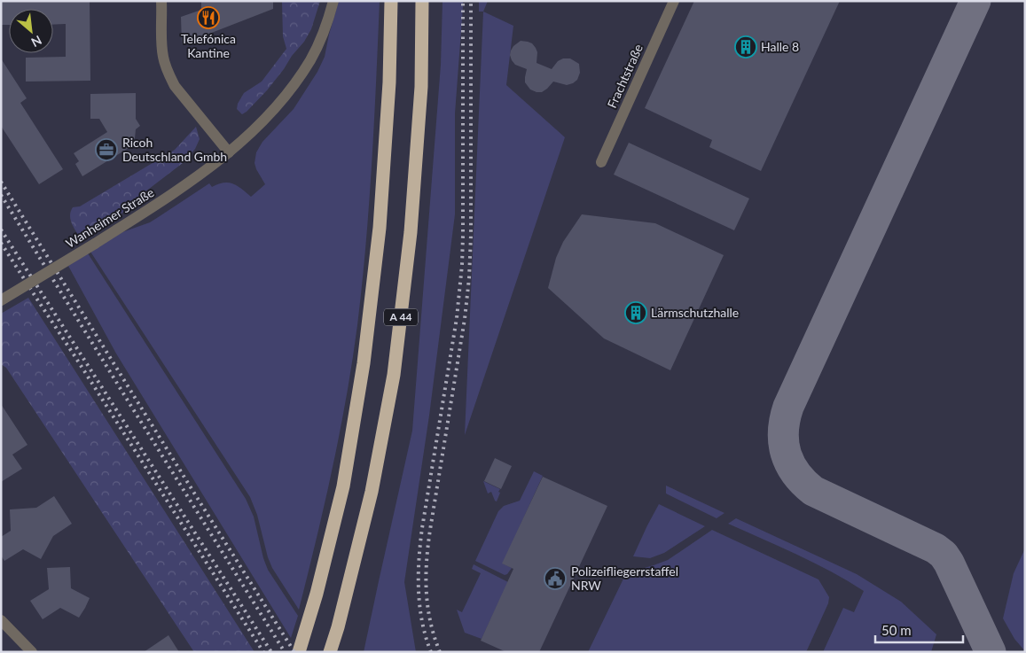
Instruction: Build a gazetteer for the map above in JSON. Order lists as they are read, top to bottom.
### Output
{
  "streets": {
    "highway": ["A 44"],
    "street": ["Frachtstraße", "Wanheimer Straße"]
  },
  "places": {
    "restaurant": ["Telefónica Kantine"],
    "building": ["Halle 8", "Lärmschutzhalle"],
    "office": ["Ricoh Deutschland Gmbh"],
    "public building": ["Polizeifliegerrstaffel NRW"]
  },
  "scale_bar": "50 m",
  "north": "bottom right"
}
